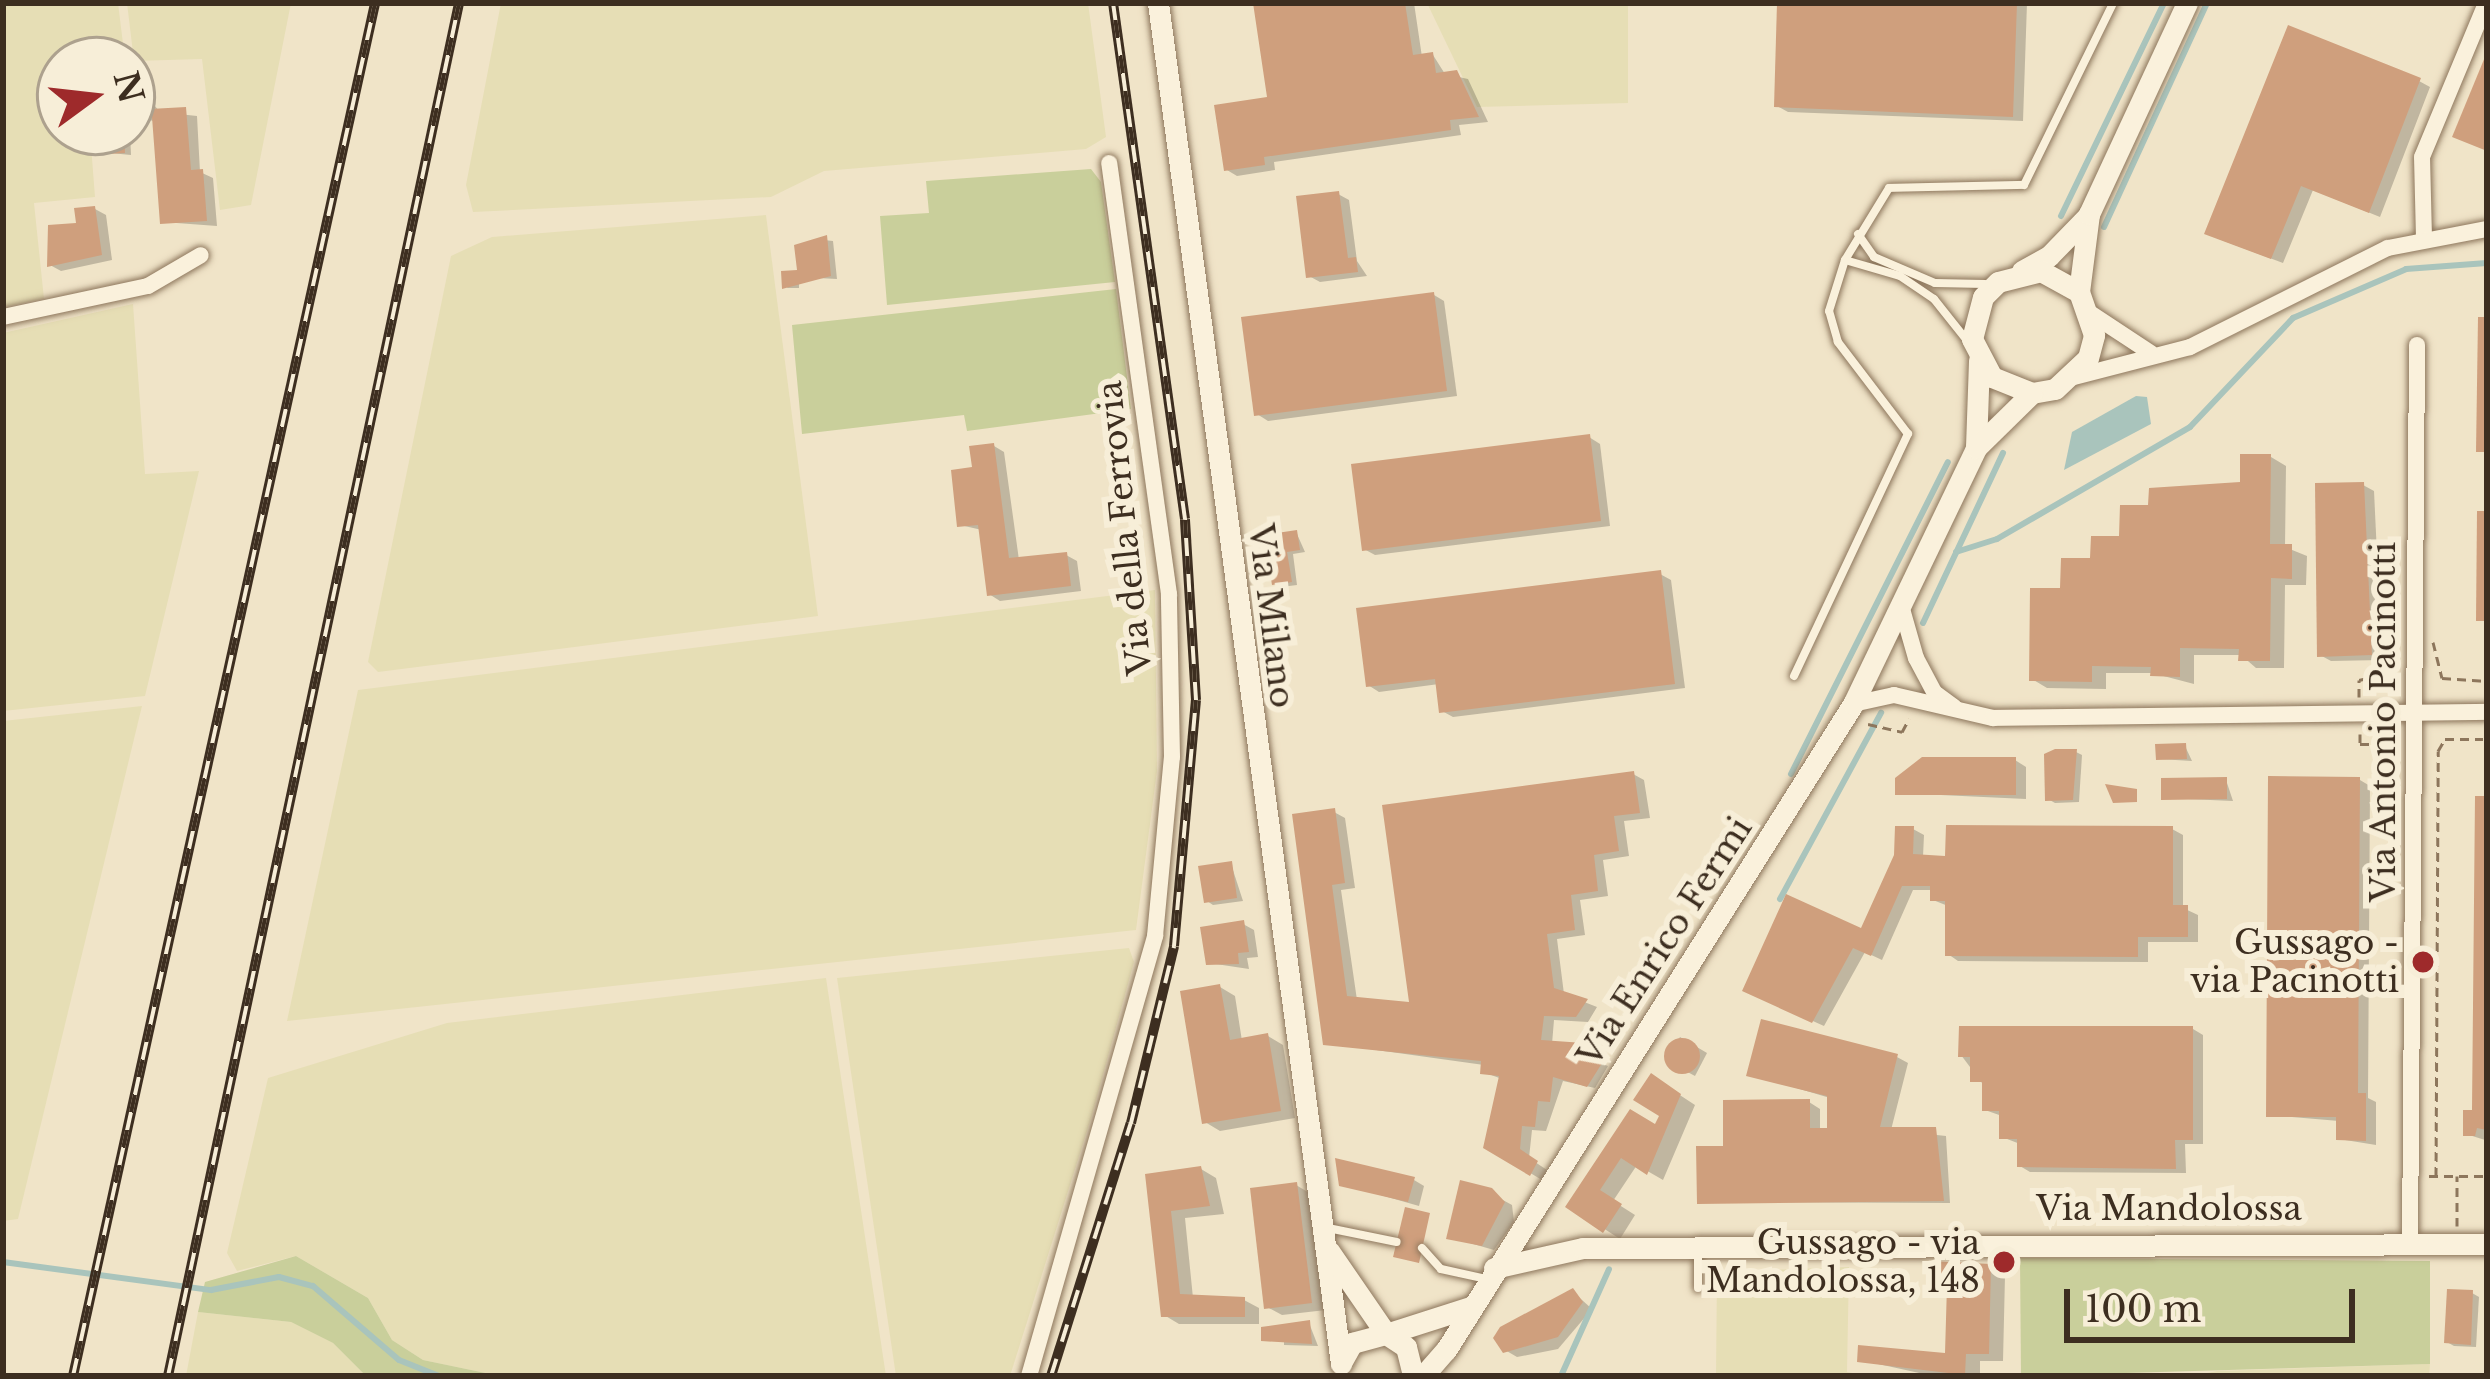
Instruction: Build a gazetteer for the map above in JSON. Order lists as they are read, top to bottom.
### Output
{
  "streets": {
    "main road": ["Via Milano", "Via Enrico Fermi", "Via Mandolossa"],
    "street": ["Via della Ferrovia", "Via Antonio Pacinotti"]
  },
  "crossings": [
    ["Via Antonio Pacinotti", "Via Mandolossa"],
    ["Via Enrico Fermi", "Via Mandolossa"]
  ],
  "places": ["Gussago - via Pacinotti", "Gussago - via Mandolossa, 148"],
  "scale_bar": "100 m",
  "north": "right"
}
